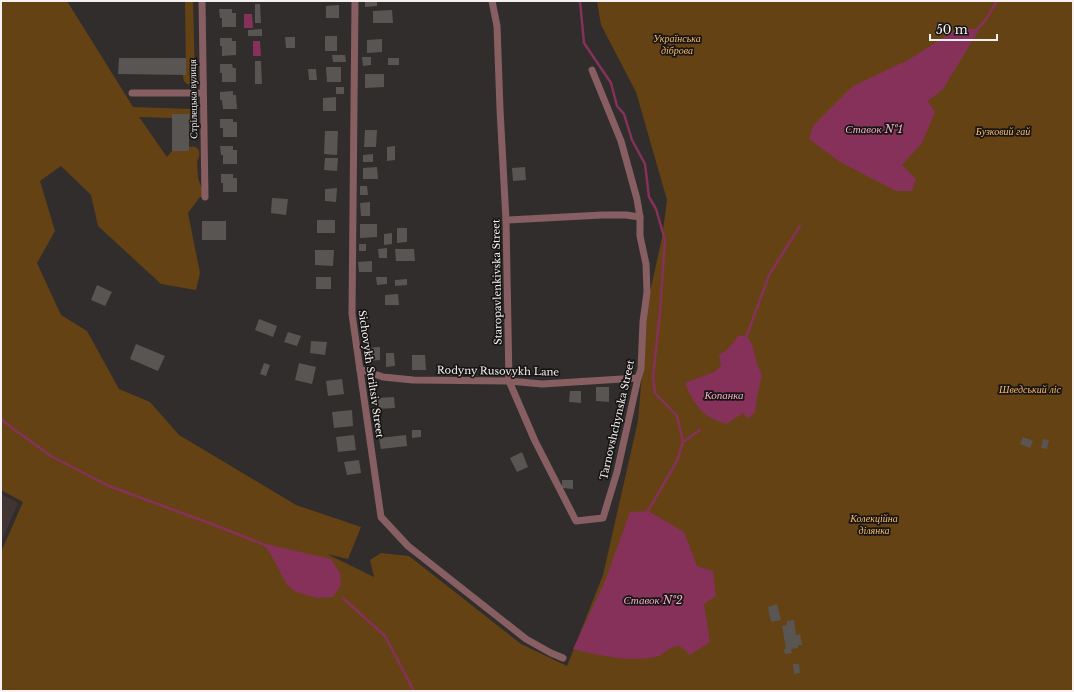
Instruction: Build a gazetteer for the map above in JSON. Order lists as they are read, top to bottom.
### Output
{
  "streets": {
    "street": [
      "Стрілецька вулиця",
      "Staropavlenkivska Street",
      "Rodyny Rusovykh Lane",
      "Sichovykh Striltsiv Street",
      "Tarnovshchynska Street"
    ]
  },
  "crossings": [
    ["Staropavlenkivska Street", "Rodyny Rusovykh Lane"],
    ["Staropavlenkivska Street", "Tarnovshchynska Street"],
    ["Rodyny Rusovykh Lane", "Sichovykh Striltsiv Street"],
    ["Rodyny Rusovykh Lane", "Tarnovshchynska Street"]
  ],
  "water": ["Ставок №1", "Копанка", "Ставок №2"],
  "parks": [
    "Українська діброва",
    "Бузковий гай",
    "Шведський ліс",
    "Колекційна ділянка"
  ],
  "scale_bar": "50 m"
}
